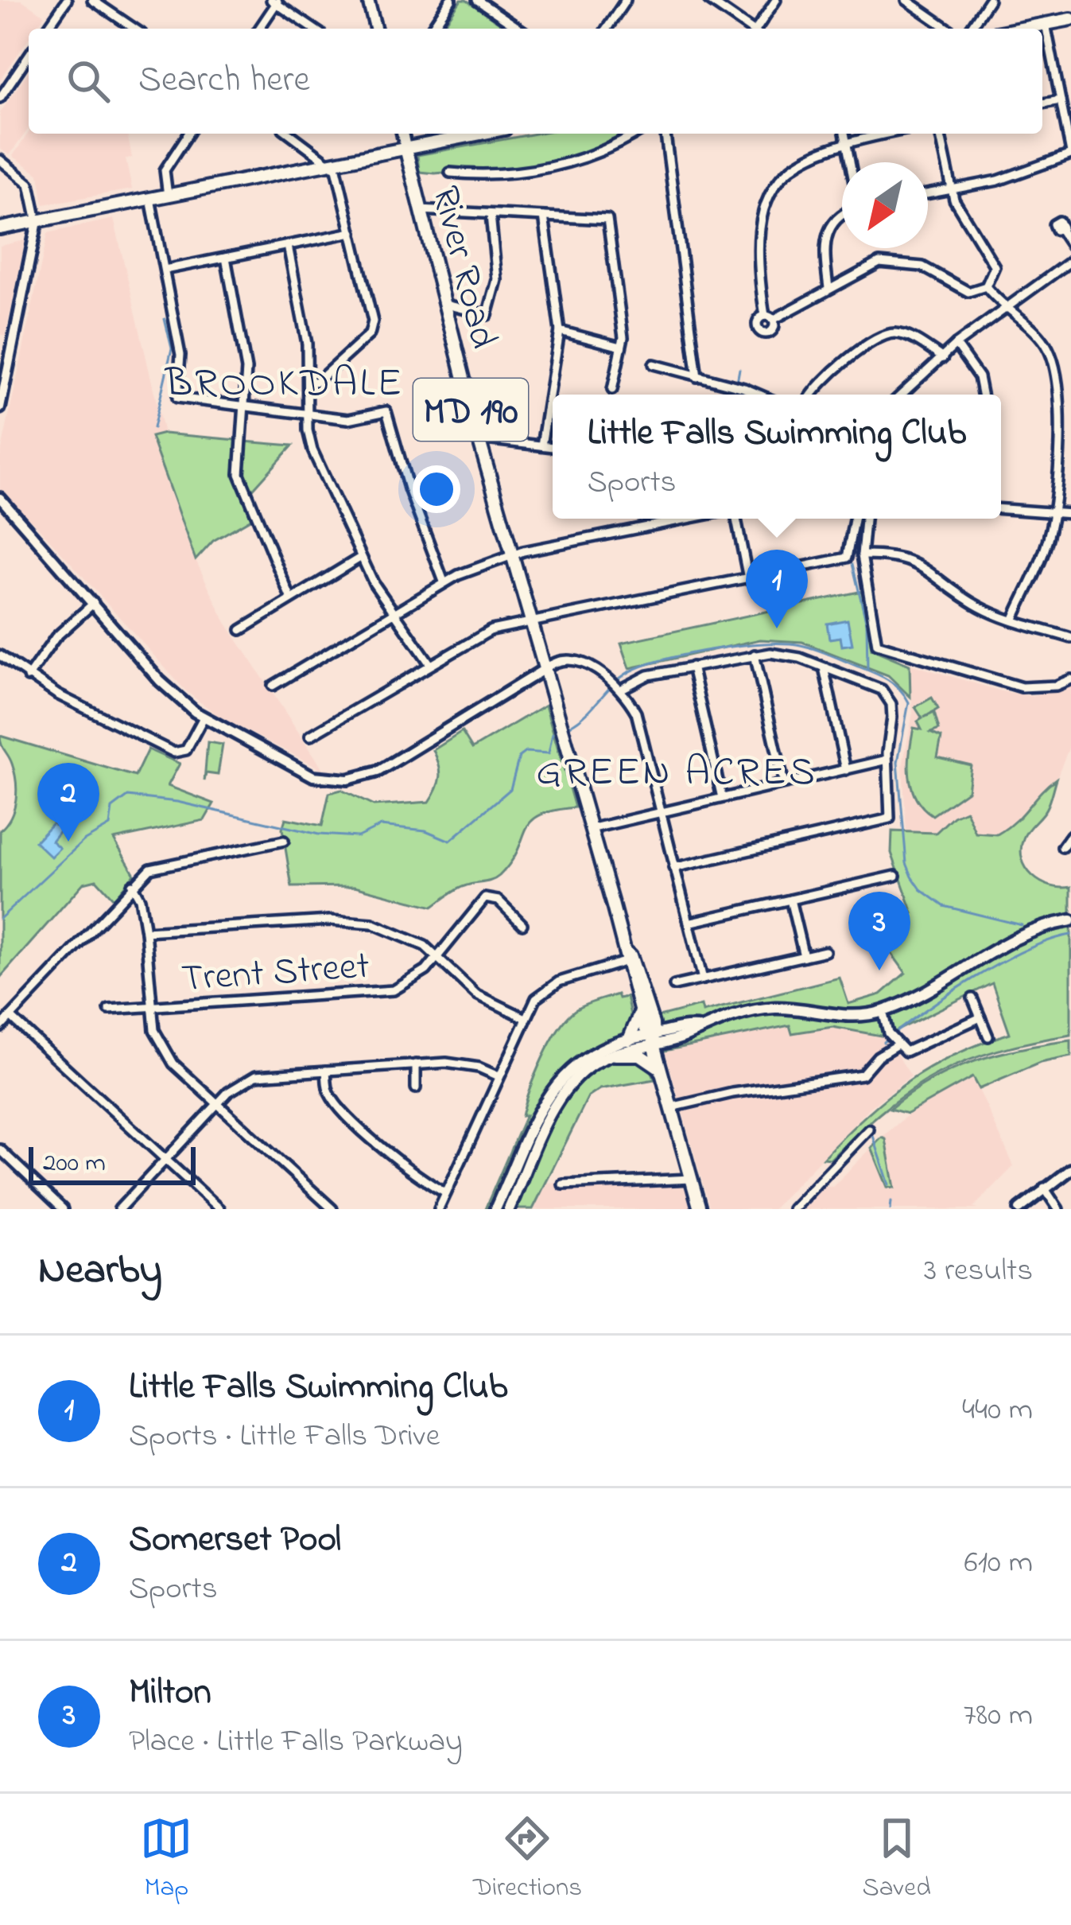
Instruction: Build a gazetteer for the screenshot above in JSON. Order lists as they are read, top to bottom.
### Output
{
  "streets": {
    "main road": ["River Road", "MD 190"],
    "street": ["Trent Street"]
  },
  "districts": ["BROOKDALE", "GREEN ACRES"],
  "scale_bar": "200 m",
  "north": "bottom left",
  "page": {
    "search": "Search here",
    "popup": ["Little Falls Swimming Club", "Sports"],
    "pins": ["1", "2", "3"],
    "scale": "200 m",
    "heading": ["Nearby", "3 results"],
    "list": [
      {
        "mark": "1",
        "name": "Little Falls Swimming Club",
        "note": "Sports · Little Falls Drive",
        "value": "440 m"
      },
      {
        "mark": "2",
        "name": "Somerset Pool",
        "note": "Sports",
        "value": "610 m"
      },
      {
        "mark": "3",
        "name": "Milton",
        "note": "Place · Little Falls Parkway",
        "value": "780 m"
      }
    ],
    "nav": ["Map", "Directions", "Saved"]
  }
}
